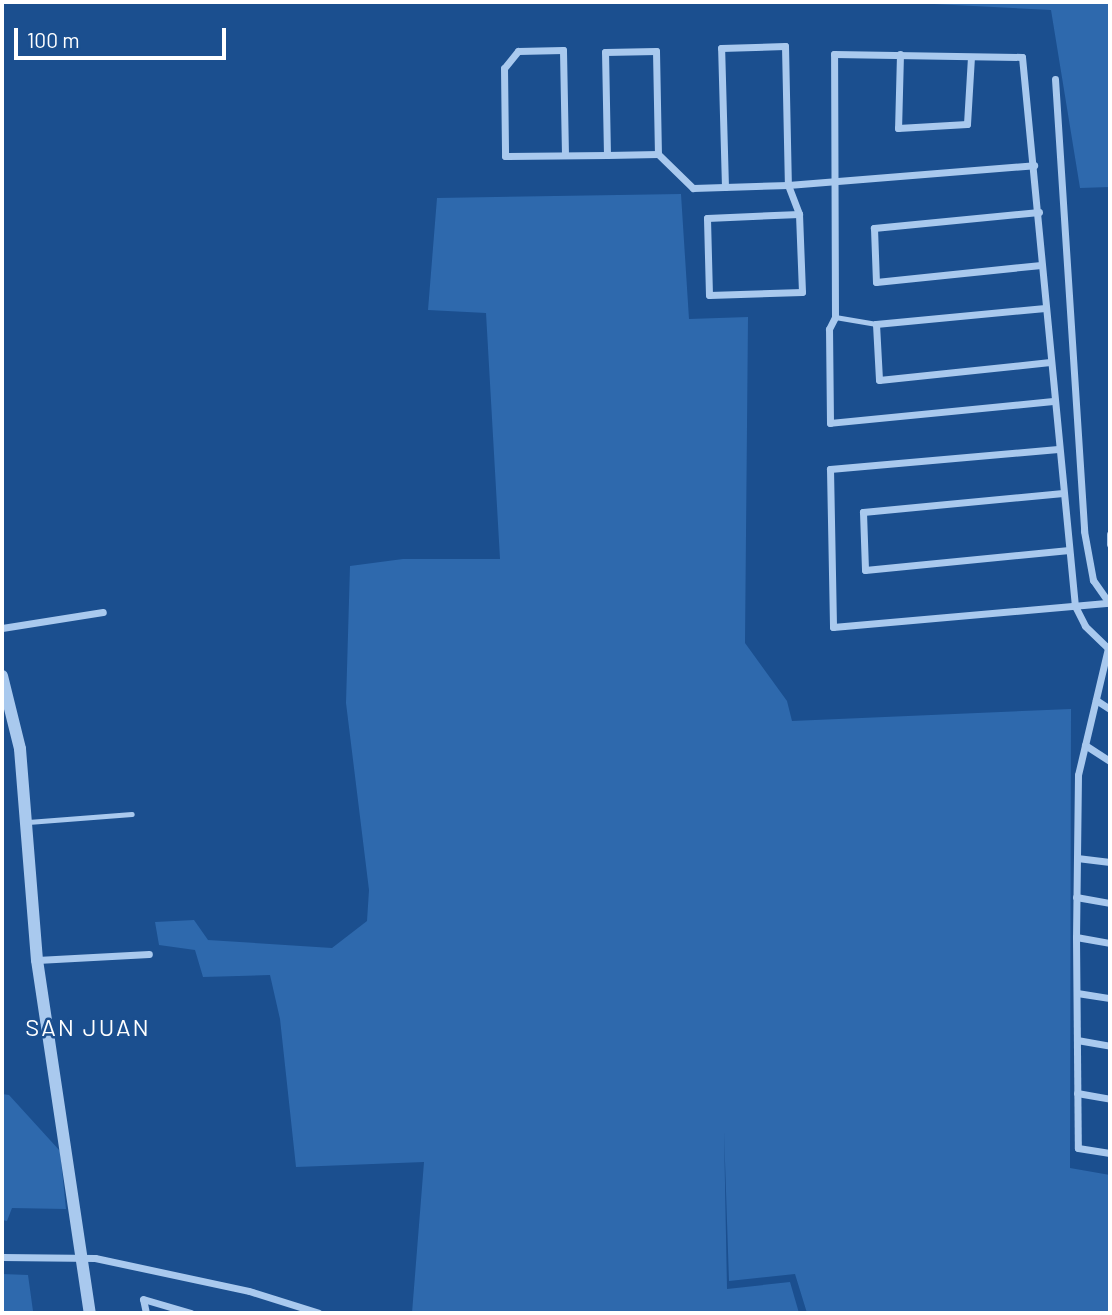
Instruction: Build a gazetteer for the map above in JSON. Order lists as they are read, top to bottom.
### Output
{
  "districts": ["SAN JUAN"],
  "scale_bar": "100 m"
}
